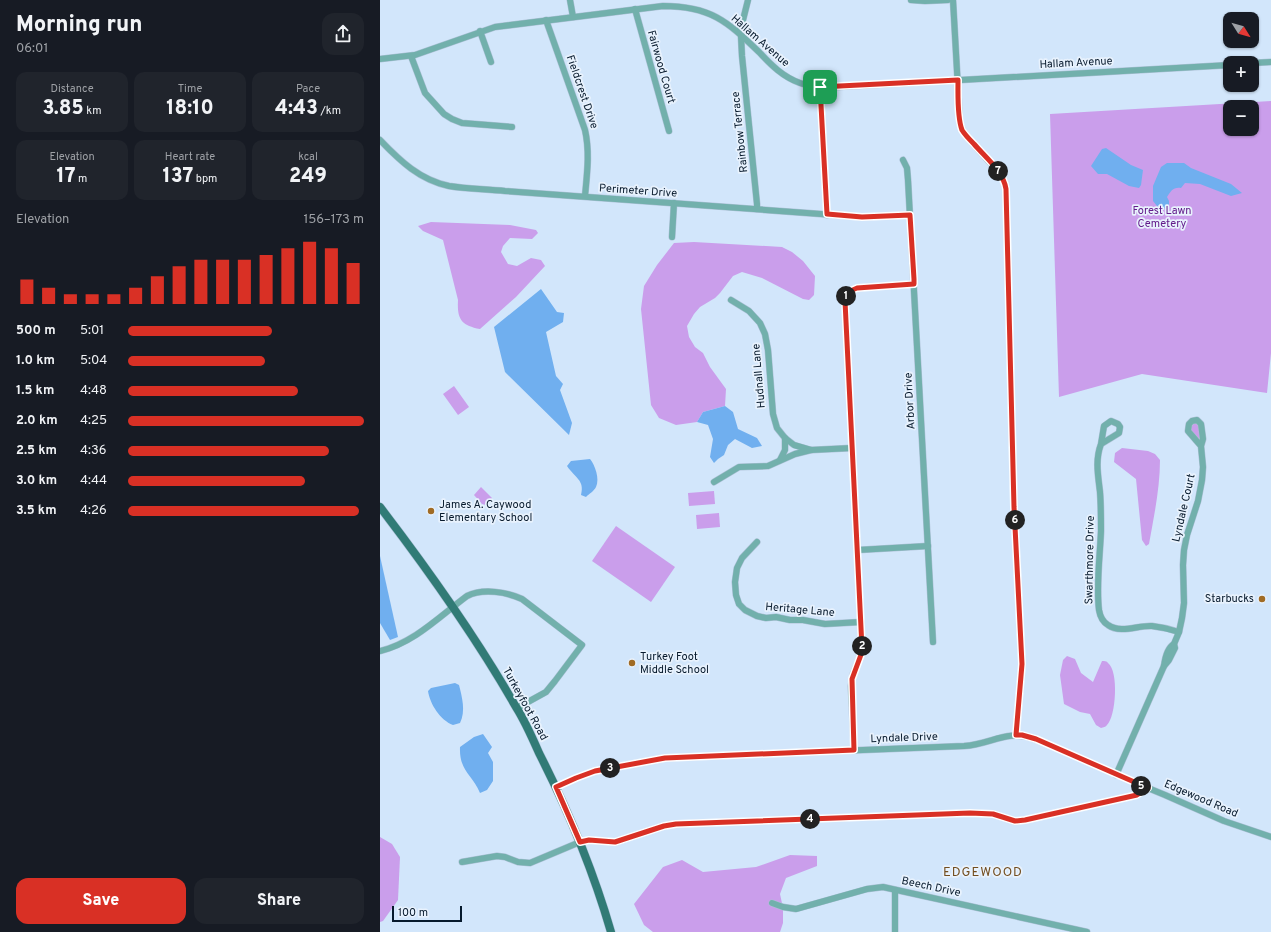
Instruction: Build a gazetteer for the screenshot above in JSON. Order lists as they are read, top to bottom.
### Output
{
  "streets": {
    "main road": ["Turkeyfoot Road"],
    "street": [
      "Hallam Avenue",
      "Fairwood Court",
      "Fieldcrest Drive",
      "Rainbow Terrace",
      "Perimeter Drive",
      "Hudnall Lane",
      "Arbor Drive",
      "Lyndale Court",
      "Swarthmore Drive",
      "Heritage Lane",
      "Lyndale Drive",
      "Edgewood Road",
      "Beech Drive"
    ]
  },
  "crossings": [
    ["Hallam Avenue", "Fairwood Court"],
    ["Hallam Avenue", "Fieldcrest Drive"],
    ["Hallam Avenue", "Rainbow Terrace"],
    ["Fieldcrest Drive", "Perimeter Drive"],
    ["Rainbow Terrace", "Perimeter Drive"],
    ["Perimeter Drive", "Arbor Drive"],
    ["Lyndale Court", "Swarthmore Drive"],
    ["Lyndale Court", "Lyndale Drive"],
    ["Turkeyfoot Road", "Lyndale Drive"],
    ["Turkeyfoot Road", "Edgewood Road"],
    ["Lyndale Drive", "Edgewood Road"]
  ],
  "districts": ["EDGEWOOD"],
  "parks": ["Forest Lawn Cemetery"],
  "places": ["James A. Caywood Elementary School", "Starbucks", "Turkey Foot Middle School"],
  "scale_bar": "100 m",
  "north": "bottom right",
  "page": {
    "heading": ["Morning run", "06:01"],
    "map_buttons": ["+", "−"],
    "stats": [
      ["Distance", "3.85 km"],
      ["Time", "18:10"],
      ["Pace", "4:43 /km"],
      ["Elevation", "17 m"],
      ["Heart rate", "137 bpm"],
      ["kcal", "249"]
    ],
    "pins": [
      "7",
      "1",
      "6",
      "2",
      "3",
      "5",
      "4"
    ],
    "chart": ["Elevation", "156–173 m"],
    "list": [
      {
        "name": "500 m",
        "note": "5:01"
      },
      {
        "name": "1.0 km",
        "note": "5:04"
      },
      {
        "name": "1.5 km",
        "note": "4:48"
      },
      {
        "name": "2.0 km",
        "note": "4:25"
      },
      {
        "name": "2.5 km",
        "note": "4:36"
      },
      {
        "name": "3.0 km",
        "note": "4:44"
      },
      {
        "name": "3.5 km",
        "note": "4:26"
      }
    ],
    "buttons": ["Save", "Share"],
    "scale": "100 m"
  }
}
